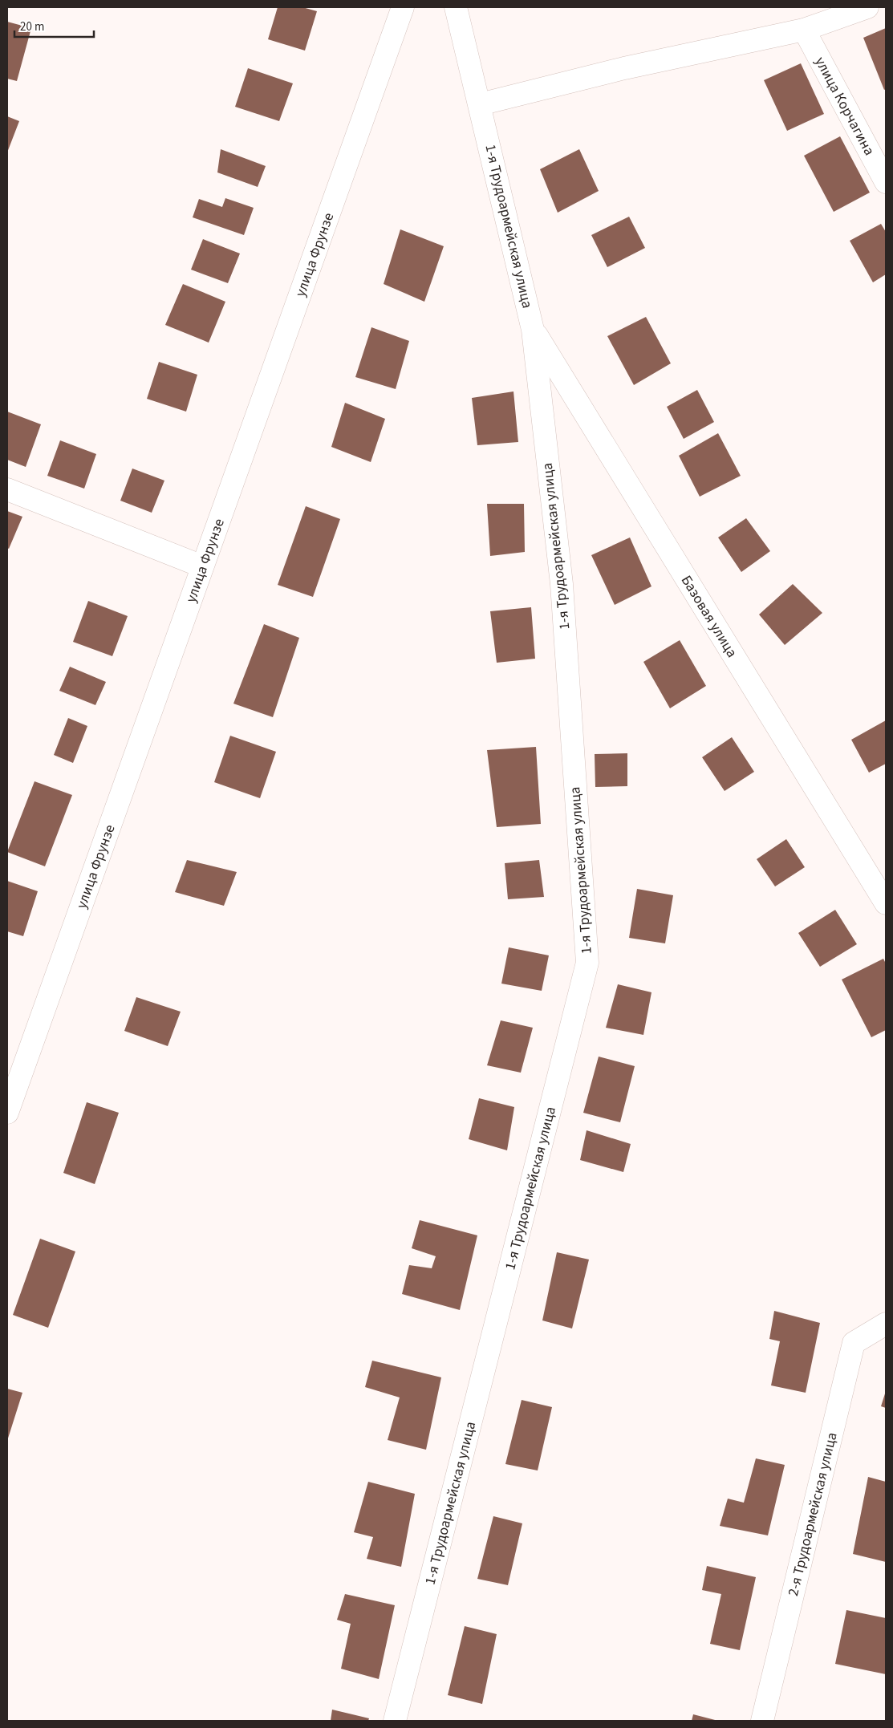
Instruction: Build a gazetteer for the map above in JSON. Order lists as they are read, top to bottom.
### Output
{
  "streets": {
    "street": [
      "улица Корчагина",
      "1-я Трудоармейская улица",
      "улица Фрунзе",
      "Базовая улица",
      "2-я Трудоармейская улица"
    ]
  },
  "crossings": [
    ["1-я Трудоармейская улица", "Базовая улица"]
  ],
  "scale_bar": "20 m"
}
